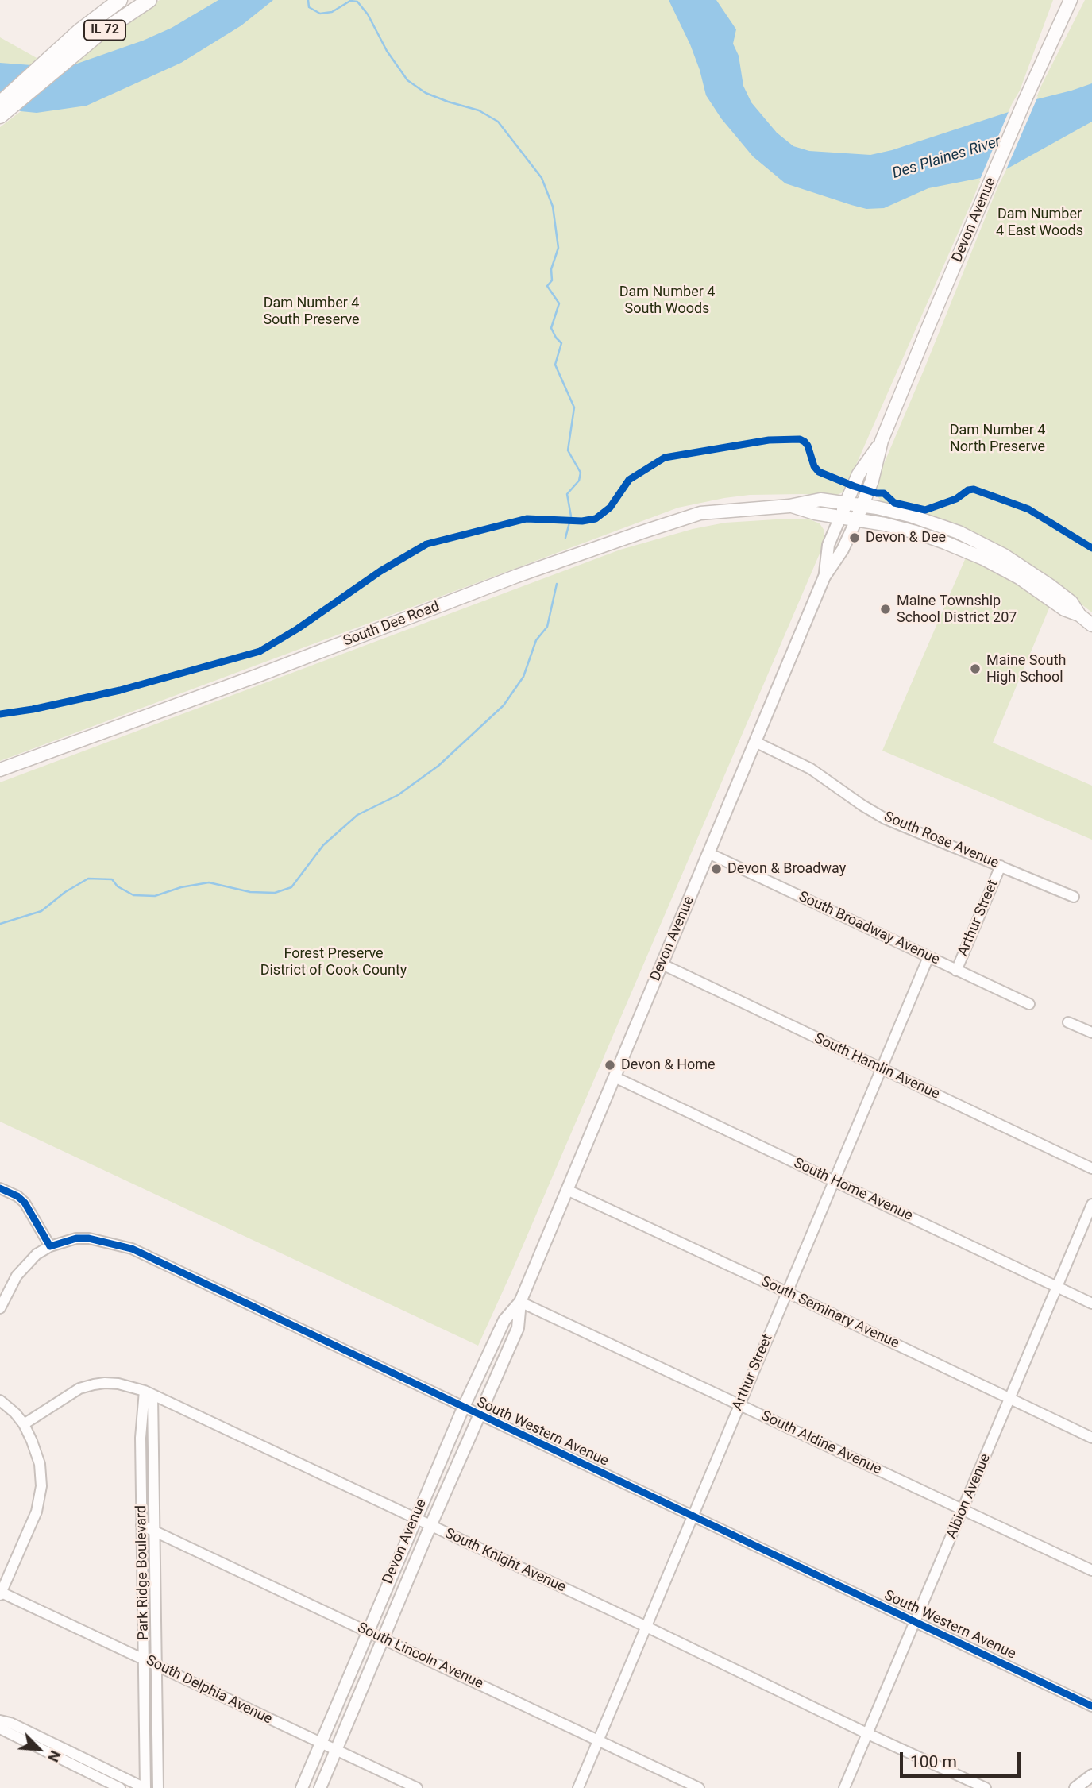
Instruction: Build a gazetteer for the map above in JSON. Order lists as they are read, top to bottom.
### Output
{
  "streets": {
    "main road": ["IL 72", "Devon Avenue", "South Dee Road"],
    "street": [
      "South Rose Avenue",
      "Arthur Street",
      "South Broadway Avenue",
      "South Hamlin Avenue",
      "South Home Avenue",
      "South Seminary Avenue",
      "South Western Avenue",
      "South Aldine Avenue",
      "Albion Avenue",
      "South Knight Avenue",
      "Park Ridge Boulevard",
      "South Lincoln Avenue",
      "South Delphia Avenue"
    ]
  },
  "crossings": [
    ["Devon Avenue", "South Dee Road"],
    ["Devon Avenue", "South Rose Avenue"],
    ["Devon Avenue", "South Broadway Avenue"],
    ["Devon Avenue", "South Hamlin Avenue"],
    ["Devon Avenue", "South Home Avenue"],
    ["Devon Avenue", "South Seminary Avenue"],
    ["Devon Avenue", "South Western Avenue"],
    ["Devon Avenue", "South Aldine Avenue"],
    ["Devon Avenue", "South Knight Avenue"],
    ["Devon Avenue", "South Lincoln Avenue"],
    ["Devon Avenue", "South Delphia Avenue"],
    ["South Rose Avenue", "Arthur Street"],
    ["Arthur Street", "South Broadway Avenue"],
    ["Arthur Street", "South Hamlin Avenue"],
    ["Arthur Street", "South Home Avenue"],
    ["Arthur Street", "South Seminary Avenue"],
    ["Arthur Street", "South Western Avenue"],
    ["Arthur Street", "South Aldine Avenue"],
    ["Arthur Street", "South Knight Avenue"],
    ["Arthur Street", "South Lincoln Avenue"],
    ["South Home Avenue", "Albion Avenue"],
    ["South Seminary Avenue", "Albion Avenue"],
    ["South Western Avenue", "Albion Avenue"],
    ["South Aldine Avenue", "Albion Avenue"],
    ["Albion Avenue", "South Knight Avenue"],
    ["South Knight Avenue", "Park Ridge Boulevard"],
    ["Park Ridge Boulevard", "South Lincoln Avenue"],
    ["Park Ridge Boulevard", "South Delphia Avenue"]
  ],
  "water": ["Des Plaines River"],
  "parks": [
    "Dam Number 4 East Woods",
    "Dam Number 4 South Woods",
    "Dam Number 4 South Preserve",
    "Dam Number 4 North Preserve",
    "Forest Preserve District of Cook County"
  ],
  "places": [
    "Devon & Dee",
    "Maine Township School District 207",
    "Maine South High School",
    "Devon & Broadway",
    "Devon & Home"
  ],
  "scale_bar": "100 m",
  "north": "bottom right"
}
